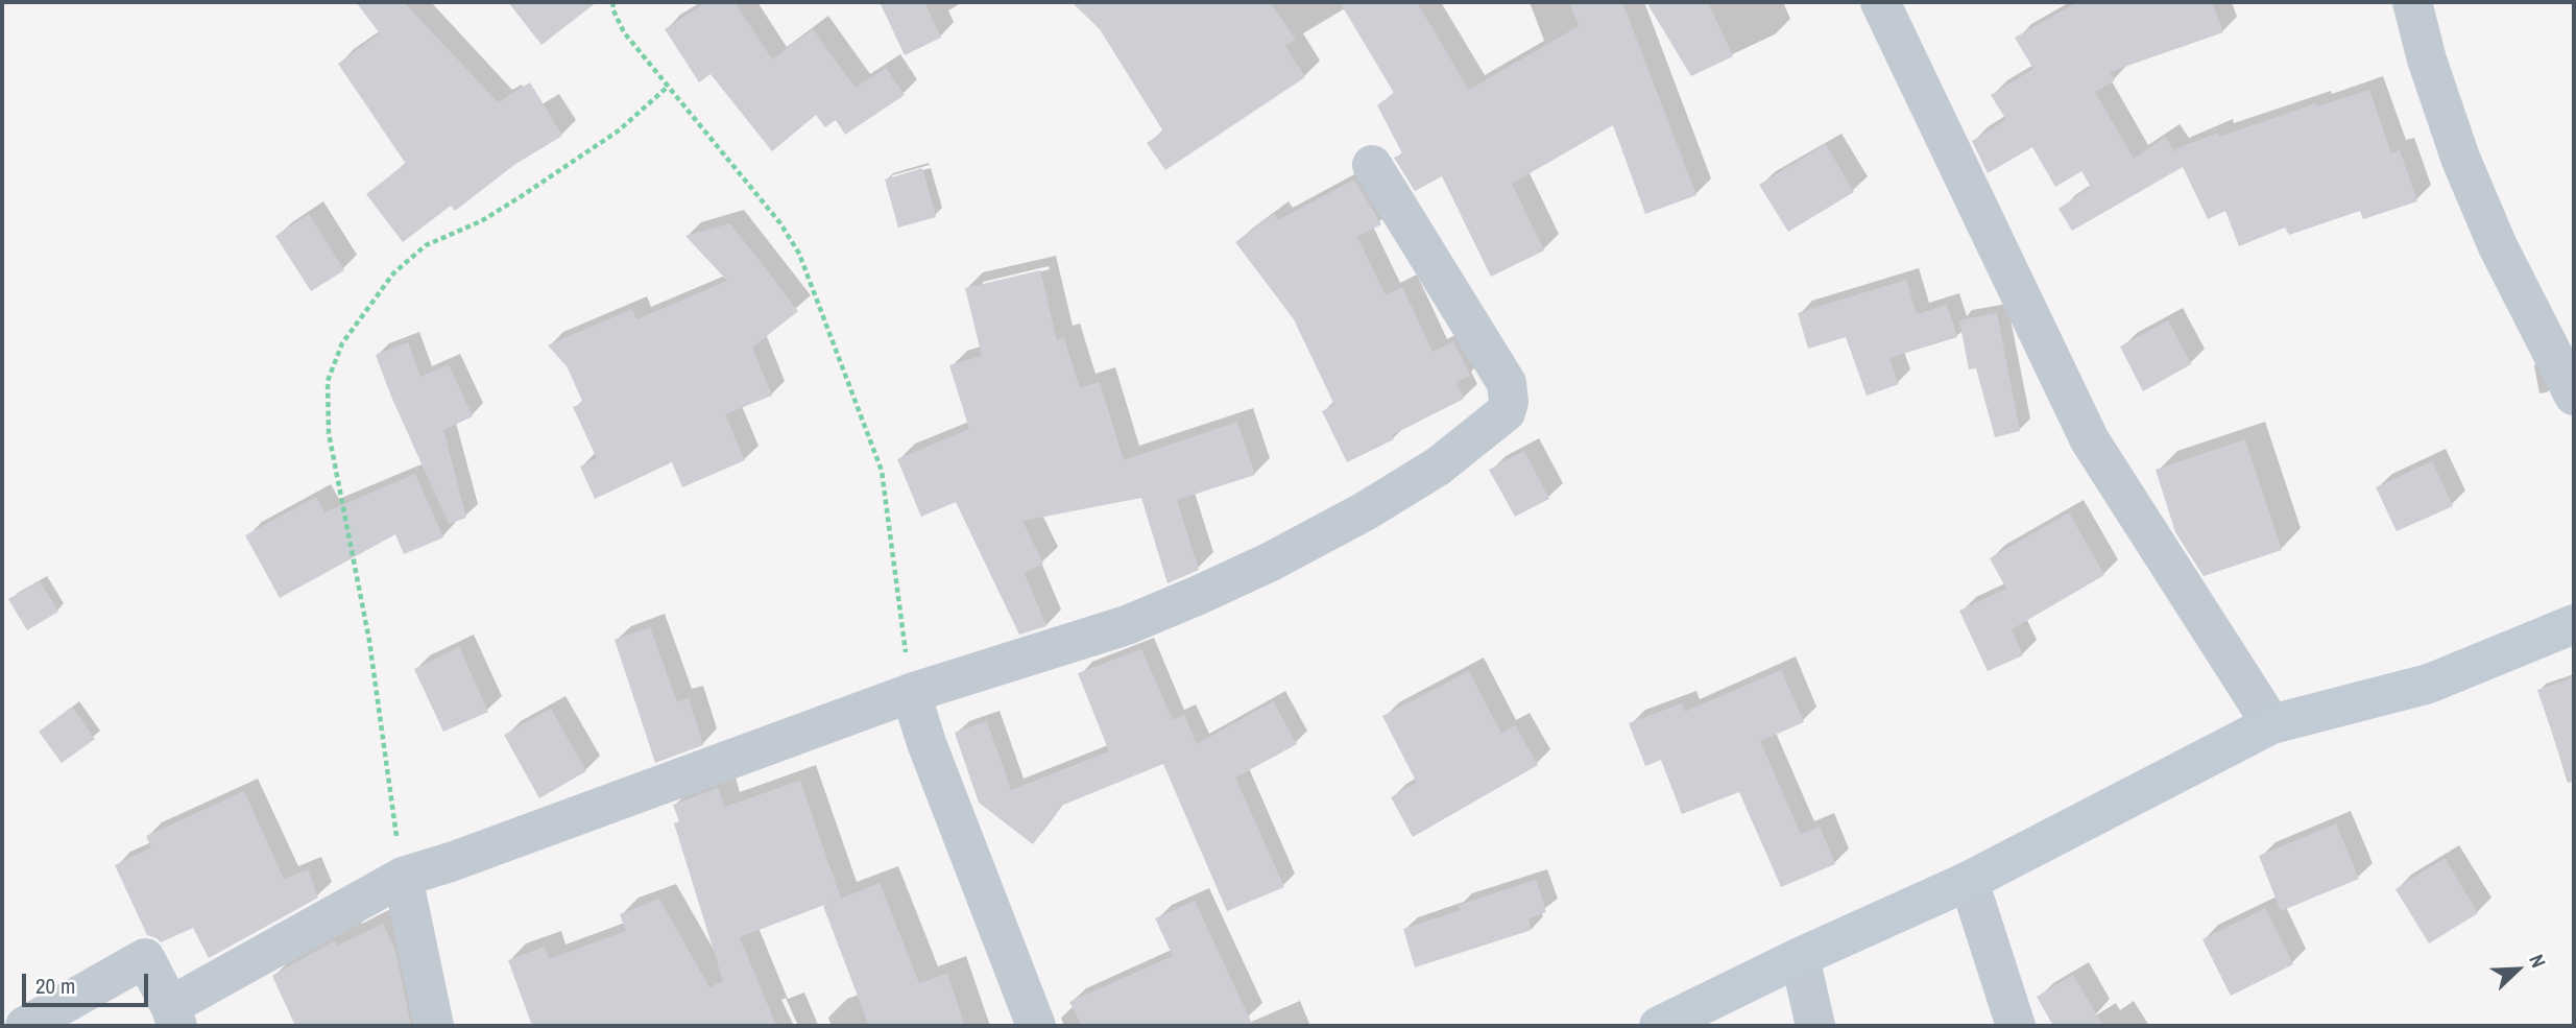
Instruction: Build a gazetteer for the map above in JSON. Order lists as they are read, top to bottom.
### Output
{
  "scale_bar": "20 m",
  "north": "top right"
}
